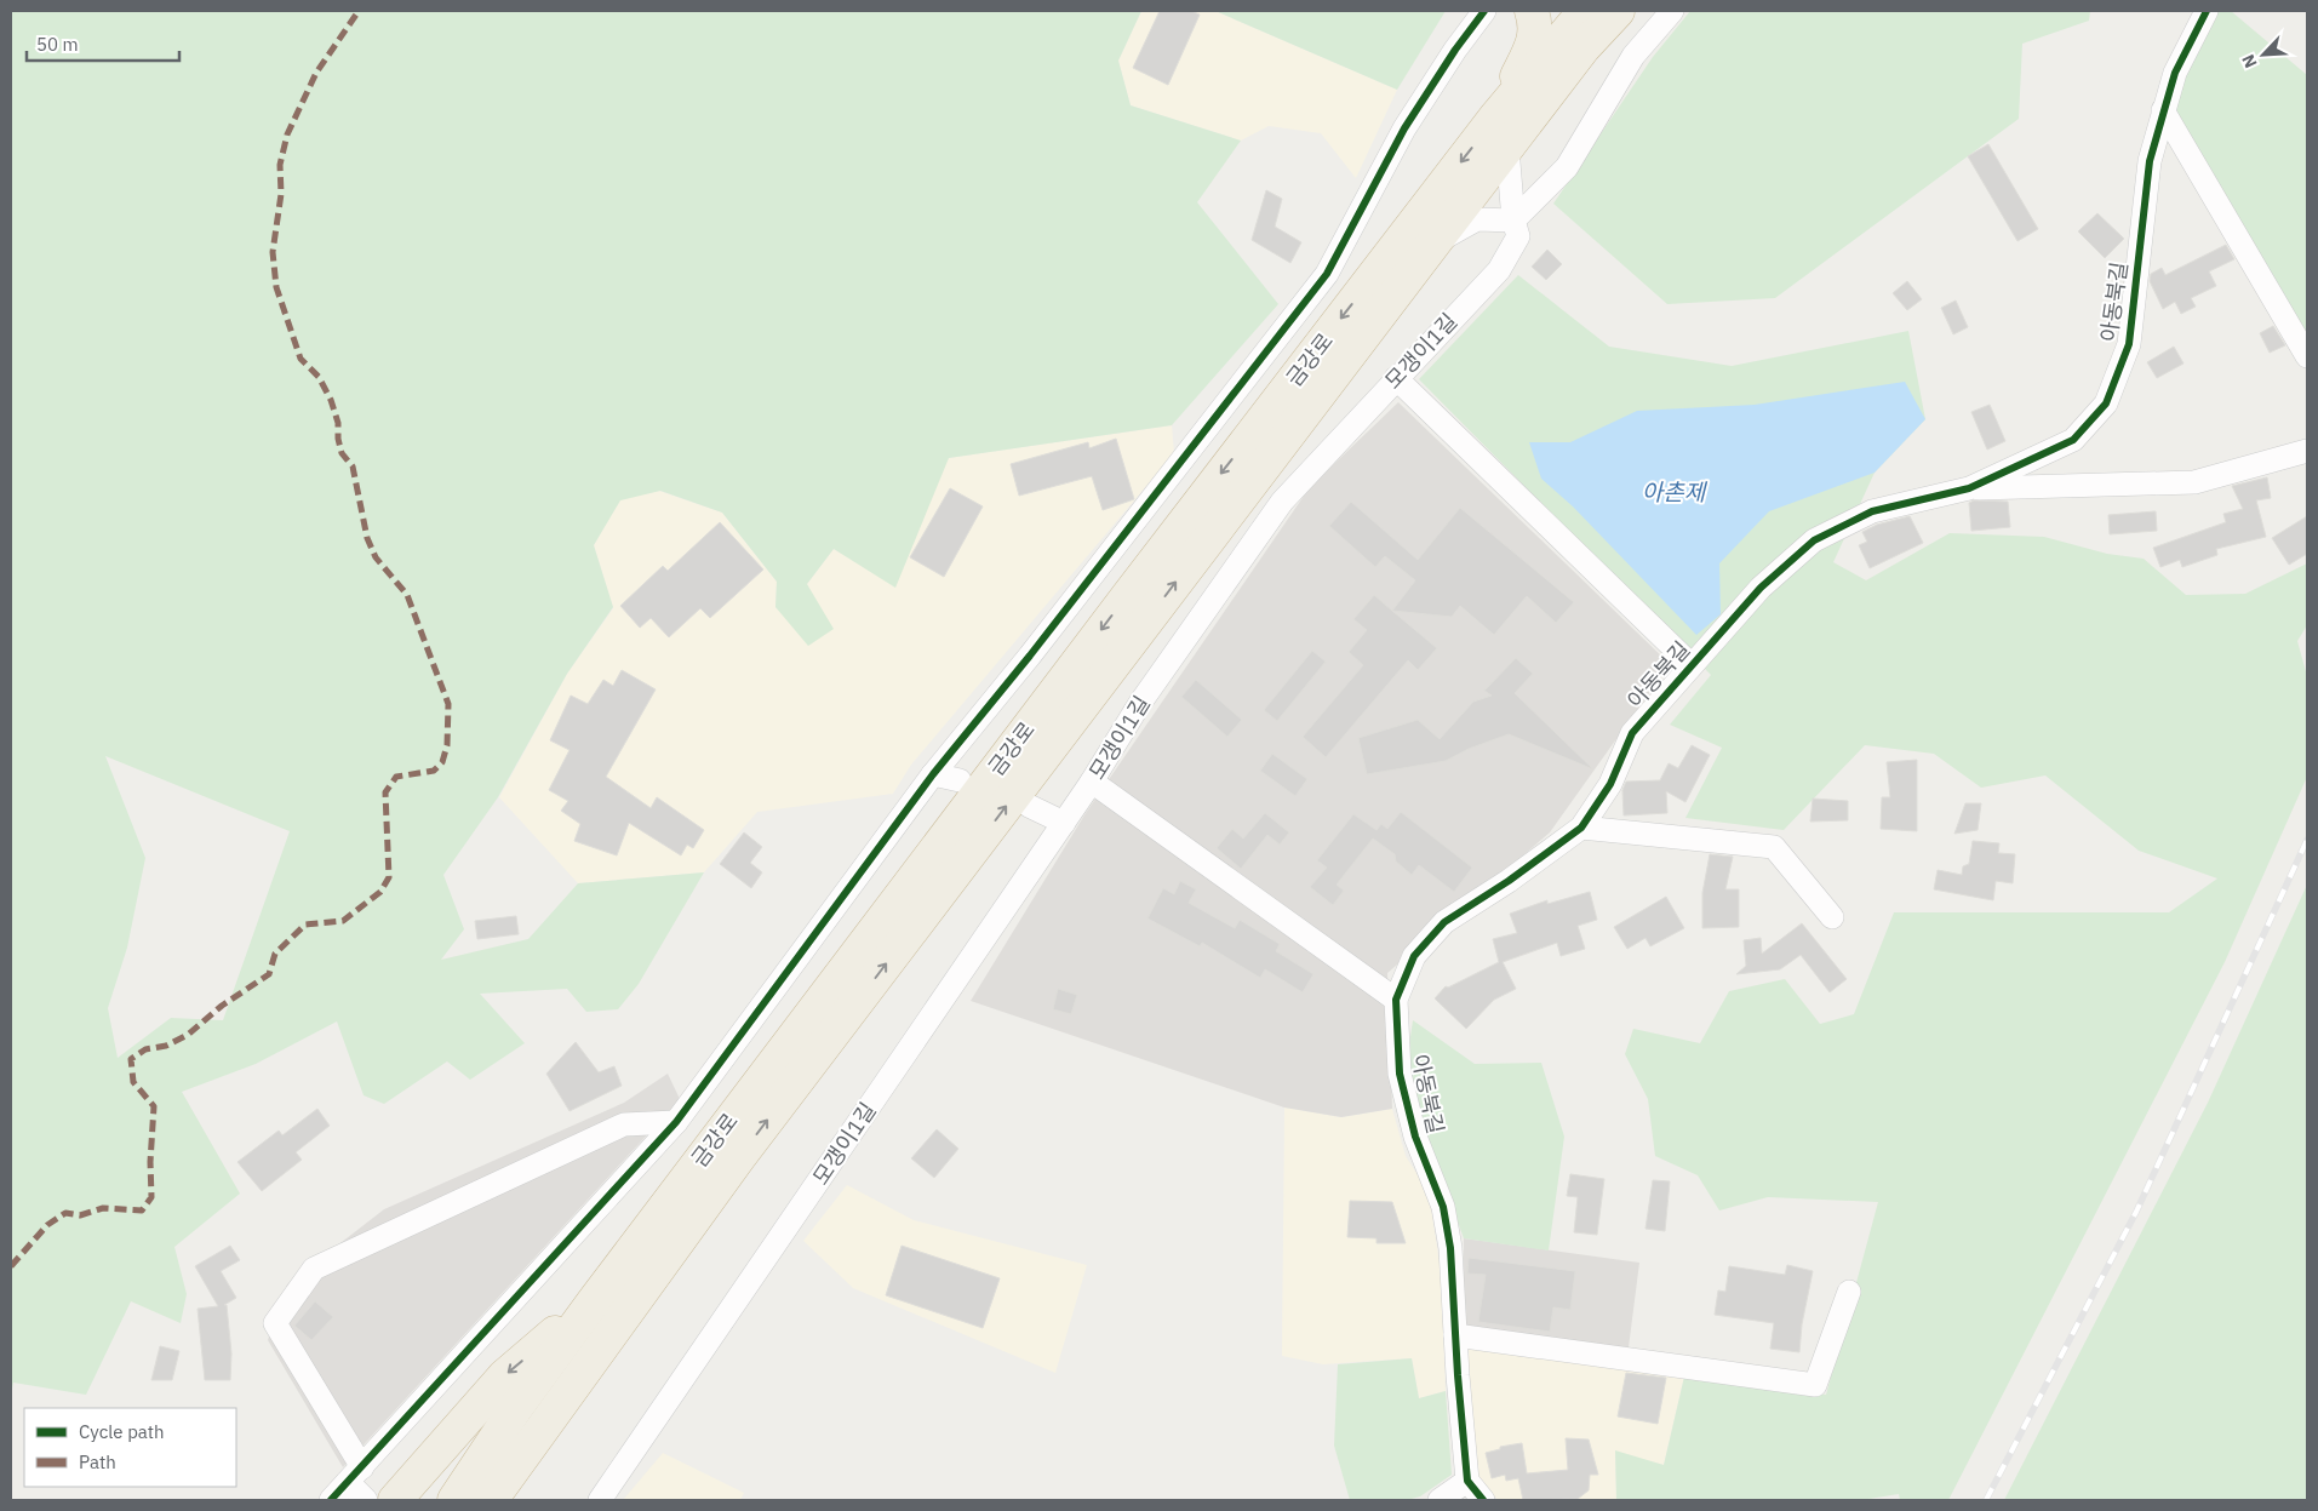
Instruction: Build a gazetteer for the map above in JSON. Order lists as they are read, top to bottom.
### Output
{
  "streets": {
    "highway": ["금강로"],
    "street": ["아동북길", "모갱이1길"]
  },
  "crossings": [
    ["모갱이1길", "금강로"]
  ],
  "water": ["아촌제"],
  "legend": ["Cycle path", "Path"],
  "scale_bar": "50 m",
  "north": "bottom left"
}
